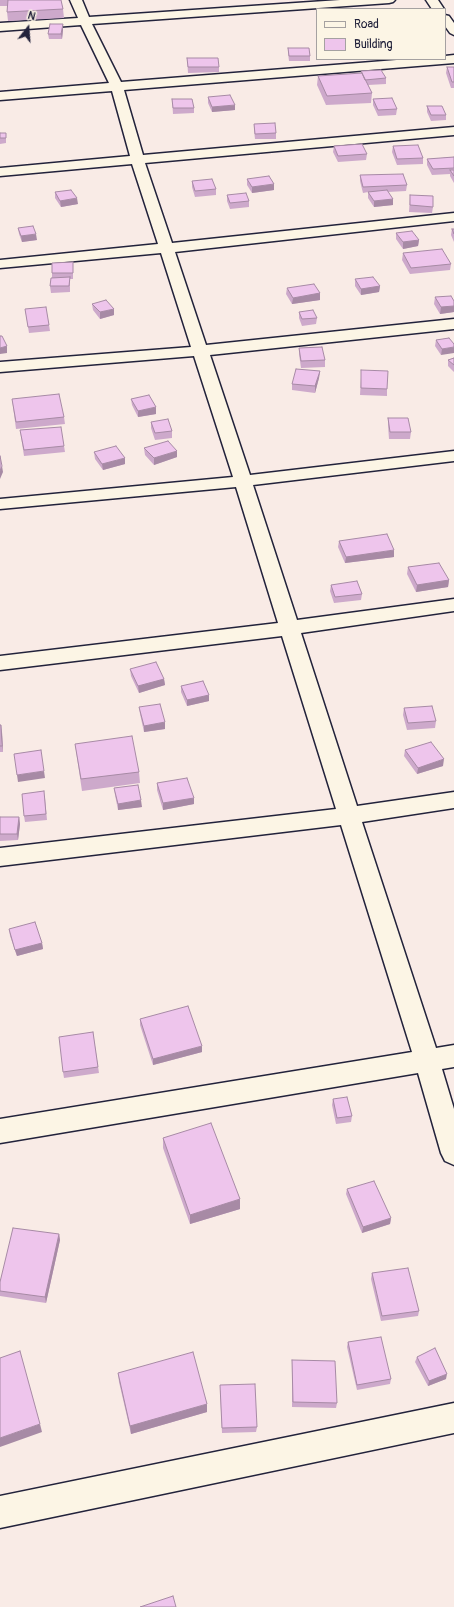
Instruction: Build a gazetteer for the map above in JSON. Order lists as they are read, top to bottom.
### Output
{
  "legend": ["Road", "Building"],
  "north": "top"
}
